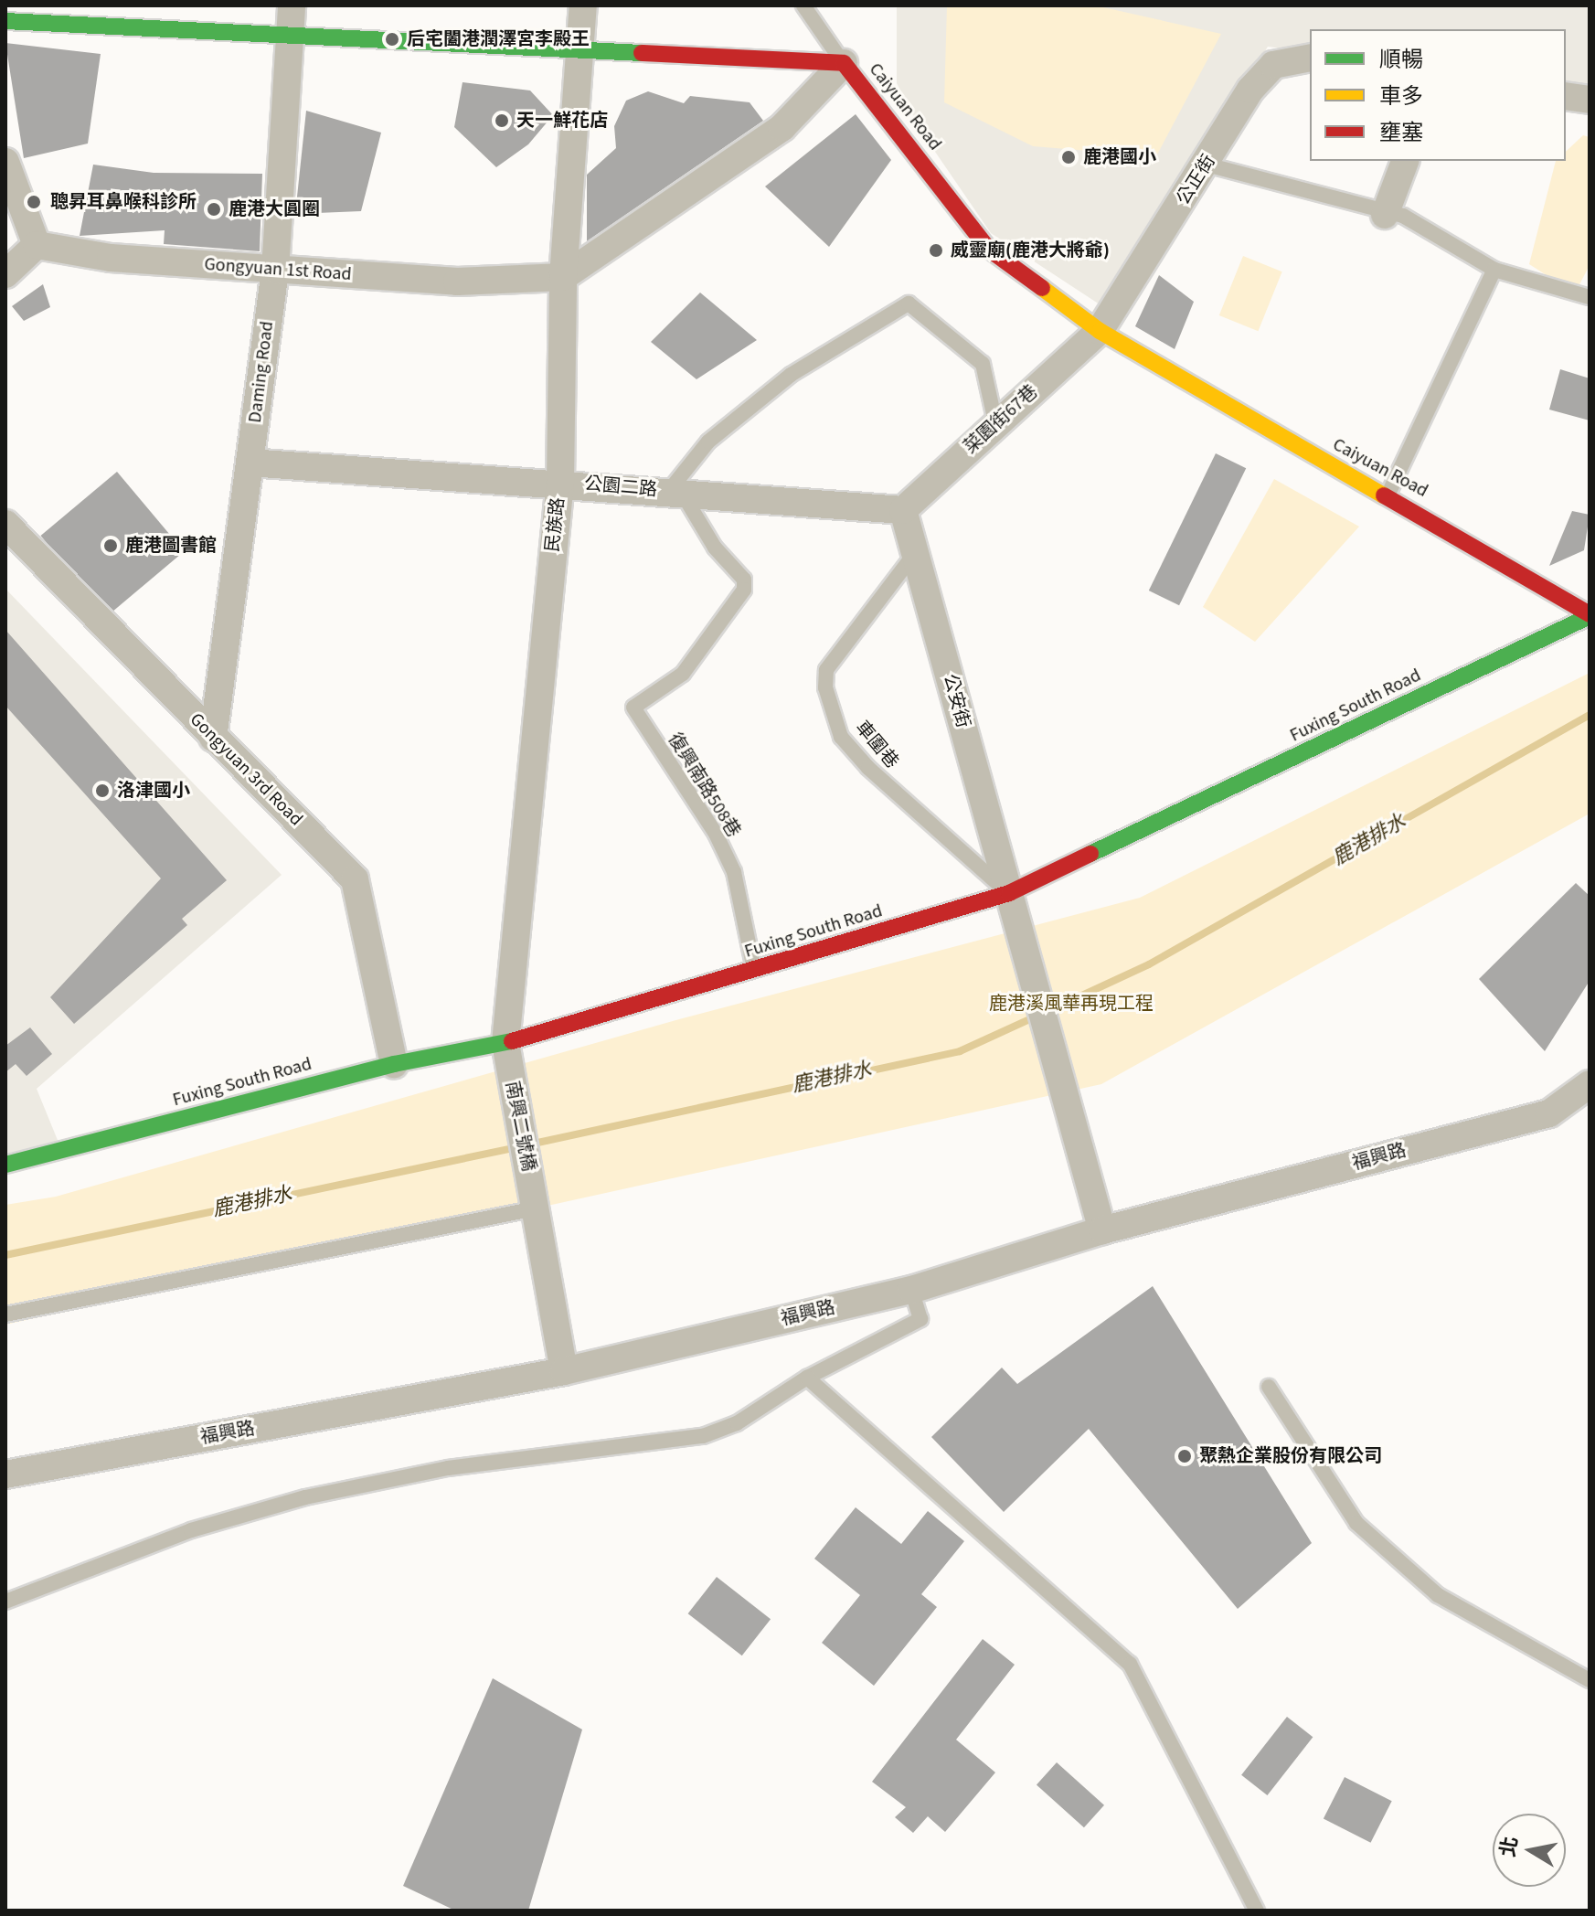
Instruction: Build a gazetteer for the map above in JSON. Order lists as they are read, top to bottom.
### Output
{
  "streets": {
    "street": [
      "Caiyuan Road",
      "公正街",
      "Gongyuan 1st Road",
      "Daming Road",
      "菜園街67巷",
      "公園二路",
      "民族路",
      "公安街",
      "Fuxing South Road",
      "Gongyuan 3rd Road",
      "南興二號橋",
      "福興路"
    ],
    "lane": ["車圍巷", "復興南路508巷"]
  },
  "crossings": [
    ["Caiyuan Road", "公正街"],
    ["Caiyuan Road", "Daming Road"],
    ["Caiyuan Road", "菜園街67巷"],
    ["Caiyuan Road", "民族路"],
    ["Caiyuan Road", "Fuxing South Road"],
    ["公正街", "菜園街67巷"],
    ["Gongyuan 1st Road", "Daming Road"],
    ["Gongyuan 1st Road", "民族路"],
    ["Daming Road", "公園二路"],
    ["Daming Road", "Gongyuan 3rd Road"],
    ["菜園街67巷", "公園二路"],
    ["菜園街67巷", "公安街"],
    ["公園二路", "民族路"],
    ["公園二路", "公安街"],
    ["公園二路", "復興南路508巷"],
    ["民族路", "Fuxing South Road"],
    ["民族路", "南興二號橋"],
    ["公安街", "Fuxing South Road"],
    ["公安街", "車圍巷"],
    ["公安街", "福興路"],
    ["Fuxing South Road", "車圍巷"],
    ["Fuxing South Road", "Gongyuan 3rd Road"],
    ["Fuxing South Road", "復興南路508巷"],
    ["Fuxing South Road", "南興二號橋"],
    ["南興二號橋", "福興路"]
  ],
  "water": ["鹿港排水"],
  "parks": ["鹿港溪風華再現工程"],
  "places": [
    "后宅闔港潤澤宮李殿王",
    "天一鮮花店",
    "鹿港國小",
    "聰昇耳鼻喉科診所",
    "鹿港大圓圈",
    "威靈廟(鹿港大將爺)",
    "鹿港圖書館",
    "洛津國小",
    "聚熱企業股份有限公司"
  ],
  "legend": ["順暢", "車多", "壅塞"],
  "north": "left"
}
